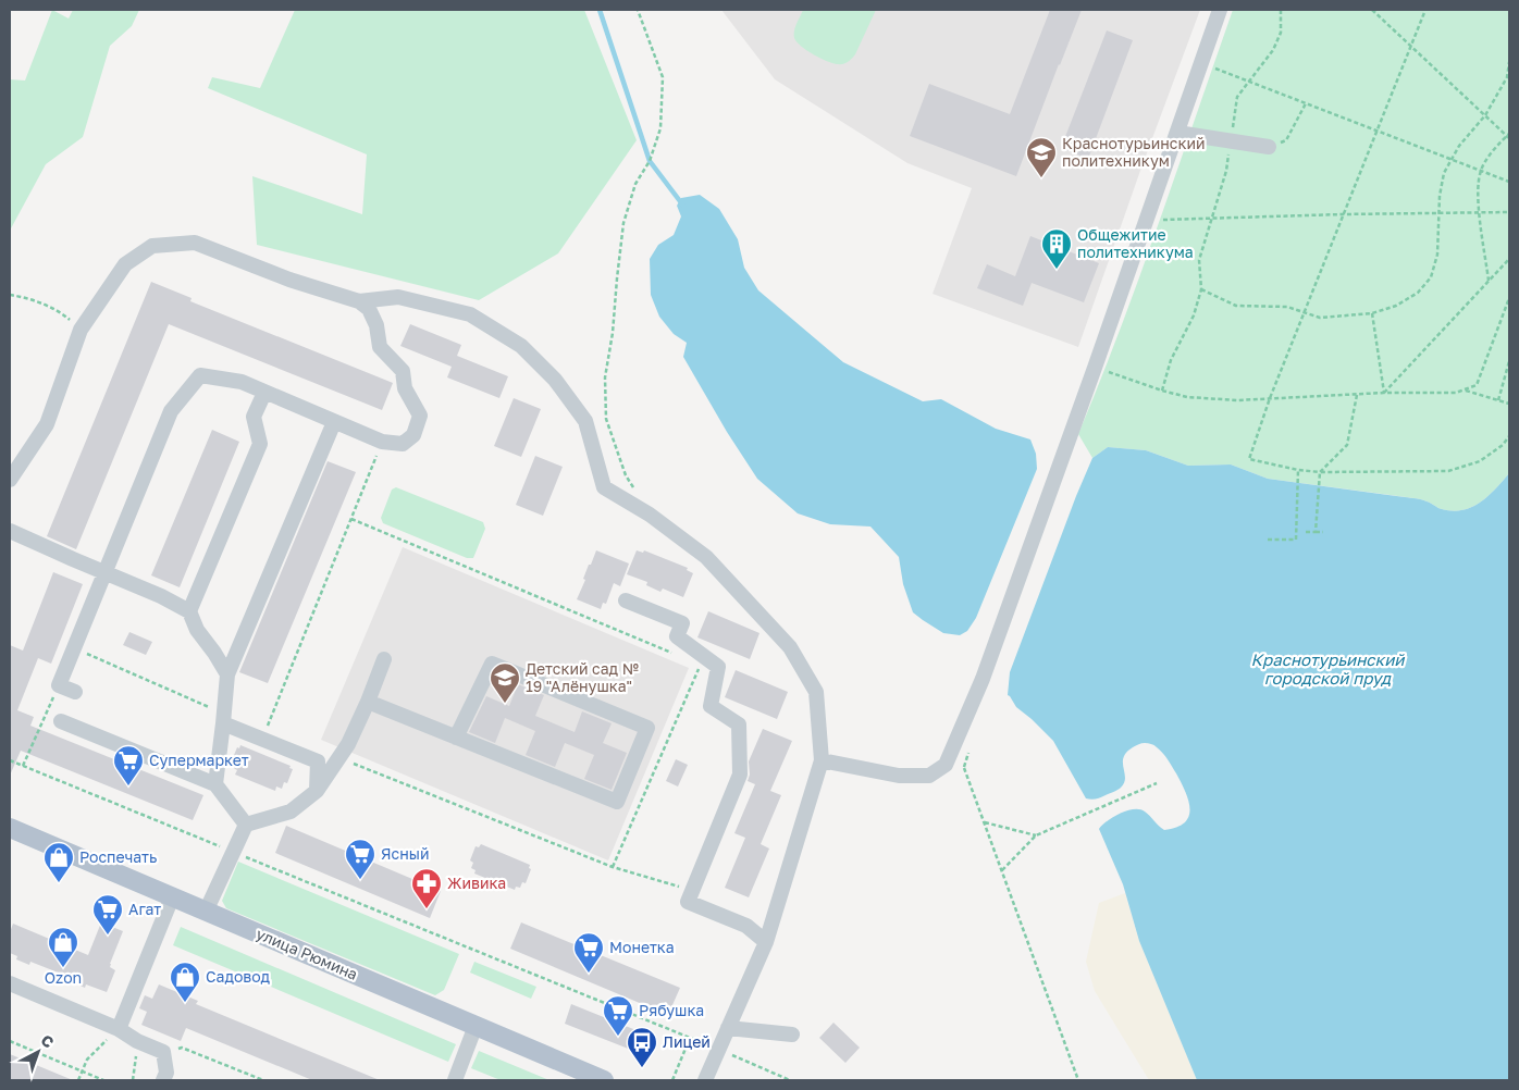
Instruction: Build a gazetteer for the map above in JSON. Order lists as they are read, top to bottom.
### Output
{
  "streets": {
    "main road": ["улица Рюмина"]
  },
  "water": ["Краснотурьинский городской пруд"],
  "places": {
    "school or university": ["Краснотурьинский политехникум", "Детский сад № 19 \"Алёнушка\""],
    "building": ["Общежитие политехникума"],
    "supermarket": [
      "Супермаркет",
      "Ясный",
      "Агат",
      "Монетка",
      "Рябушка"
    ],
    "shop": ["Роспечать", "Ozon", "Садовод"],
    "pharmacy": ["Живика"],
    "bus stop": ["Лицей"]
  },
  "north": "top right"
}
